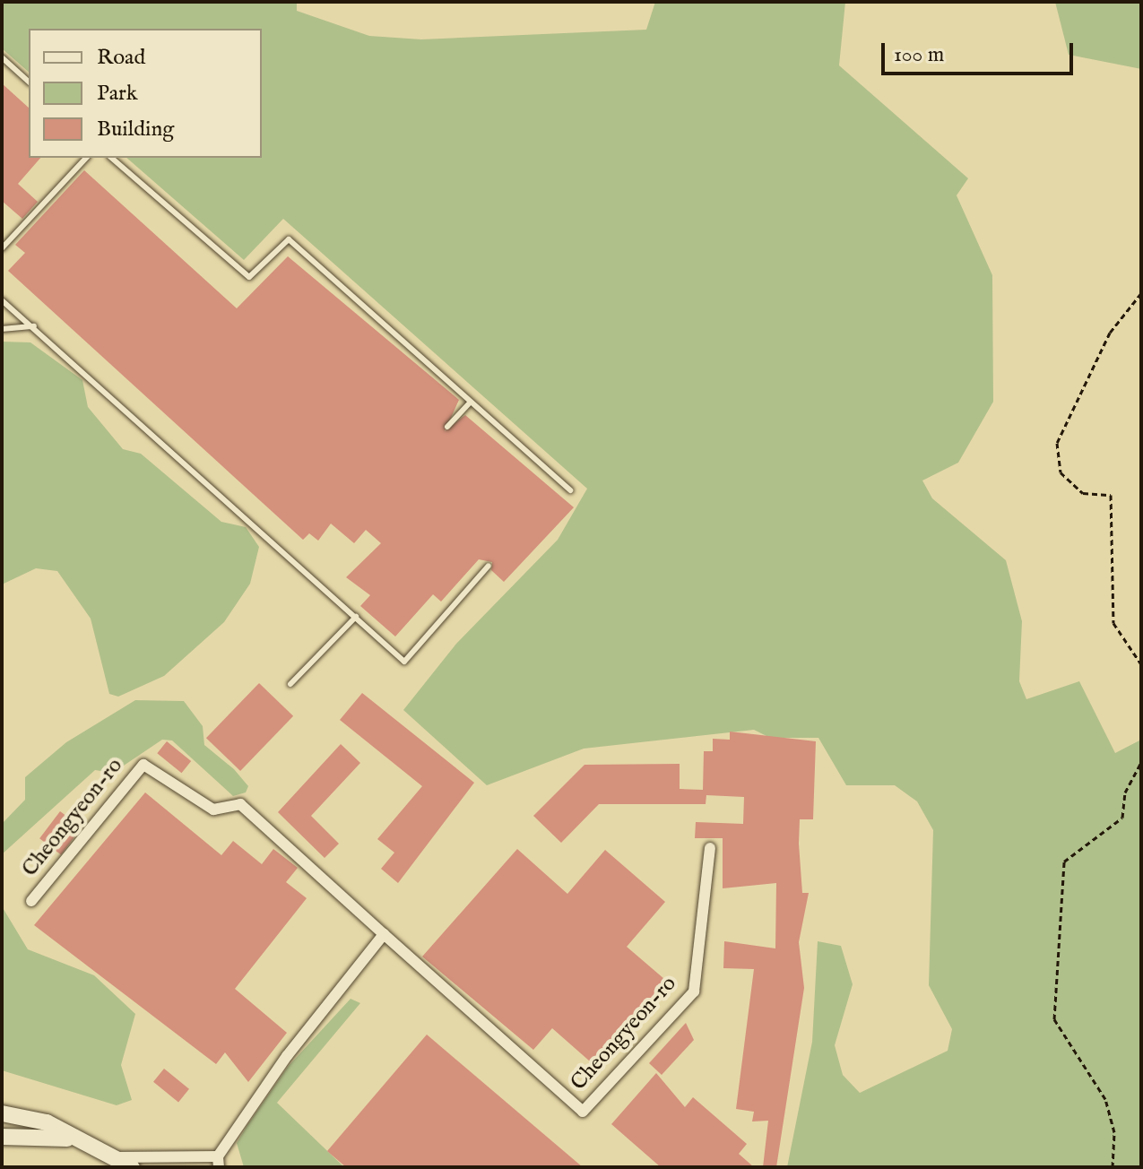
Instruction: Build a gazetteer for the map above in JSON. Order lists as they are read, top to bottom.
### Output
{
  "streets": {
    "street": ["Cheongyeon-ro"]
  },
  "legend": ["Road", "Park", "Building"],
  "scale_bar": "100 m"
}
